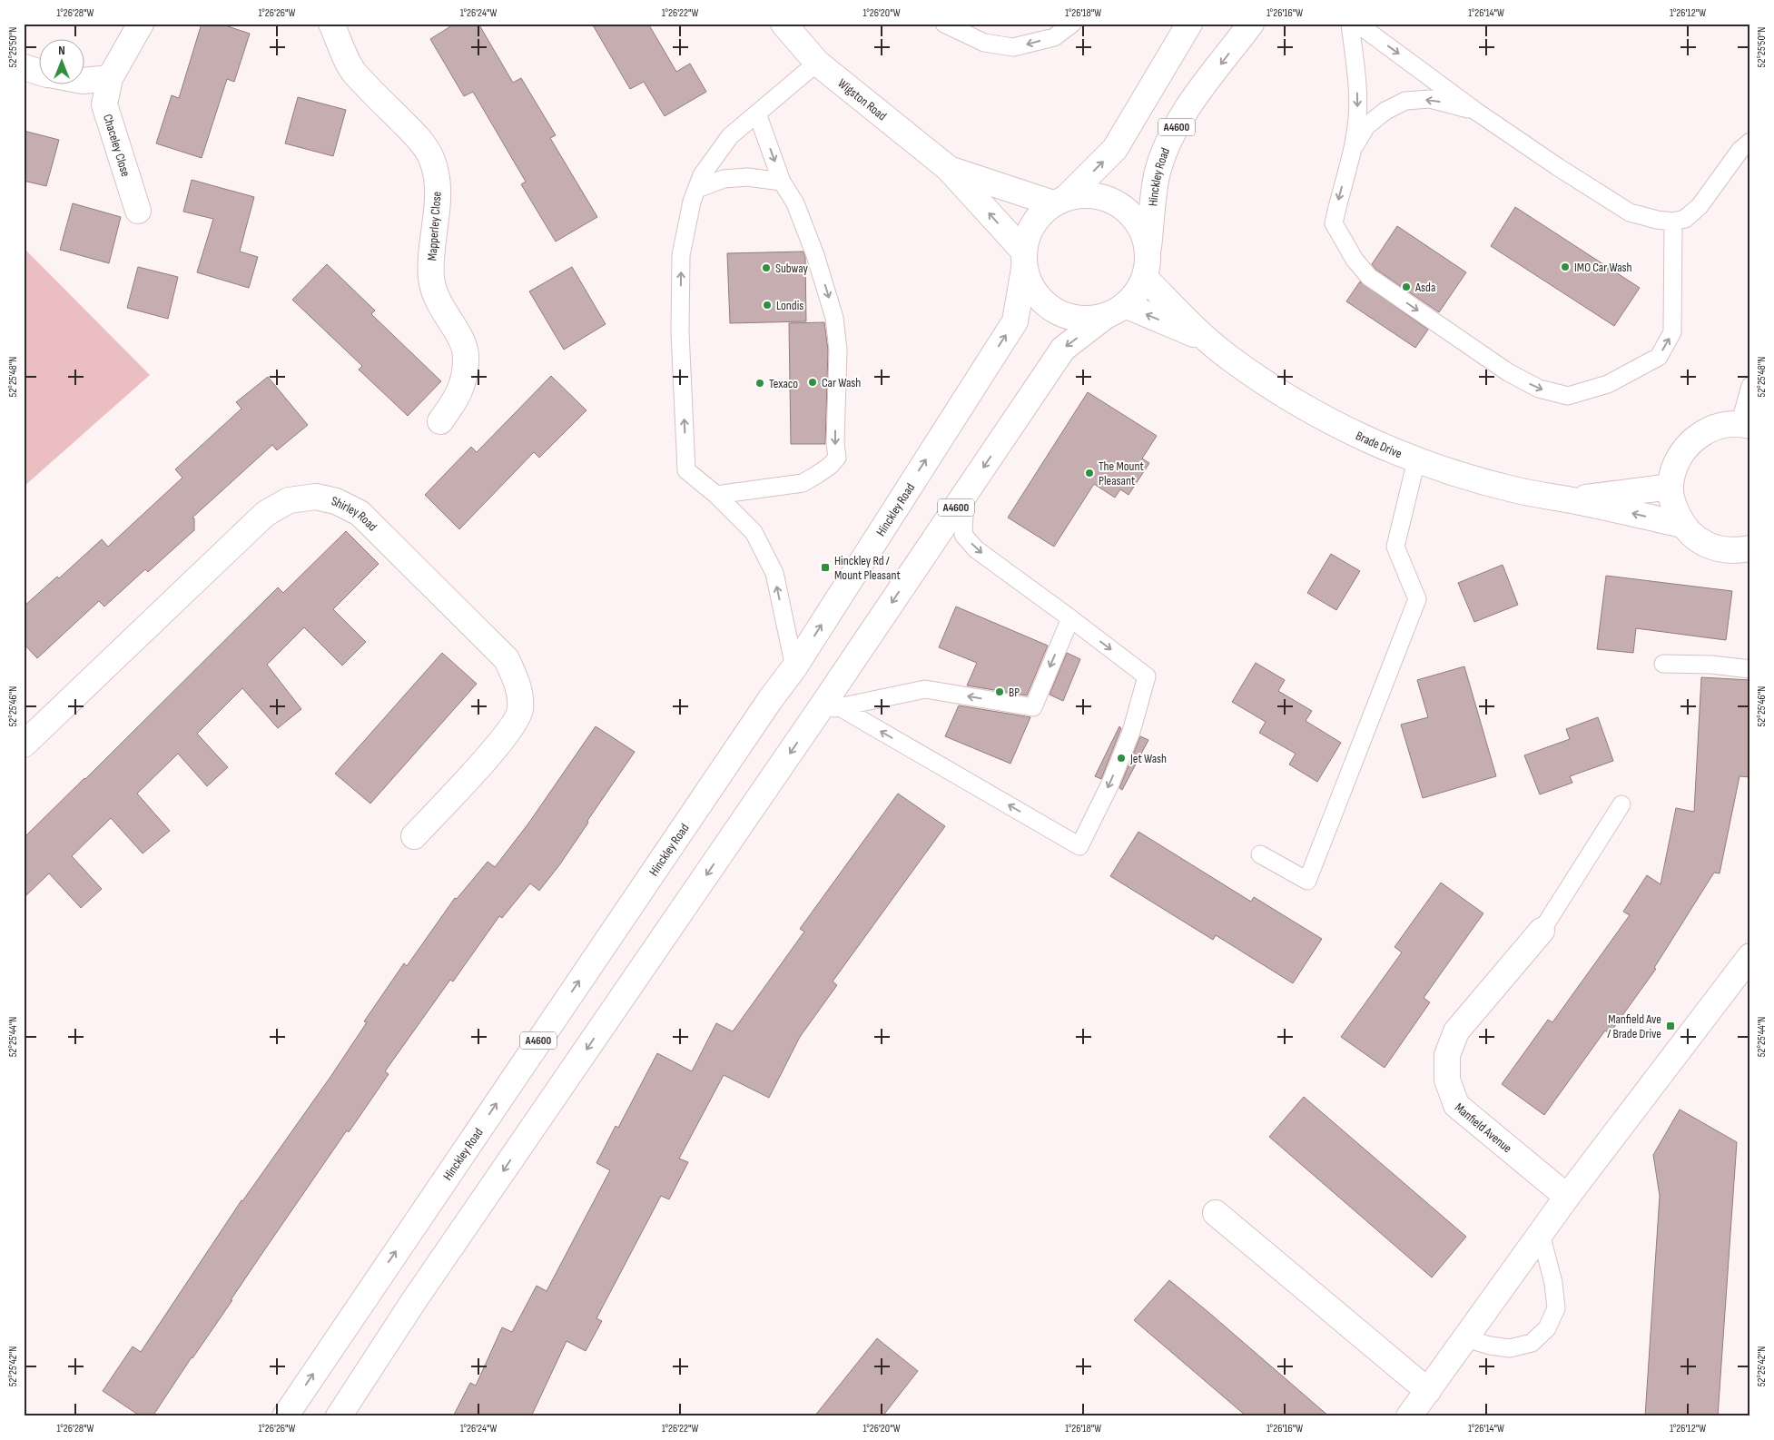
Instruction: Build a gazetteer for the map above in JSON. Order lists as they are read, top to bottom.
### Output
{
  "streets": {
    "main road": [
      "Wigston Road",
      "A4600",
      "Chaceley Close",
      "Hinckley Road",
      "Mapperley Close",
      "Brade Drive",
      "Shirley Road",
      "Manfield Avenue"
    ]
  },
  "crossings": [
    ["Wigston Road", "A4600"],
    ["Wigston Road", "Hinckley Road"],
    ["Wigston Road", "Brade Drive"],
    ["A4600", "Hinckley Road"],
    ["A4600", "Brade Drive"],
    ["Hinckley Road", "Brade Drive"]
  ],
  "places": {
    "other": [
      "IMO Car Wash",
      "Subway",
      "Asda",
      "Londis",
      "Car Wash",
      "Texaco",
      "The Mount Pleasant",
      "BP",
      "Jet Wash"
    ],
    "transit": ["Hinckley Rd / Mount Pleasant", "Manfield Ave / Brade Drive"]
  },
  "north": "top",
  "coordinates": [
    "1°26'28\"W",
    "1°26'26\"W",
    "1°26'24\"W",
    "1°26'22\"W",
    "1°26'20\"W",
    "1°26'18\"W",
    "1°26'16\"W",
    "1°26'14\"W",
    "1°26'12\"W",
    "52°25'50\"N",
    "52°25'48\"N",
    "52°25'46\"N",
    "52°25'44\"N",
    "52°25'42\"N"
  ]
}
